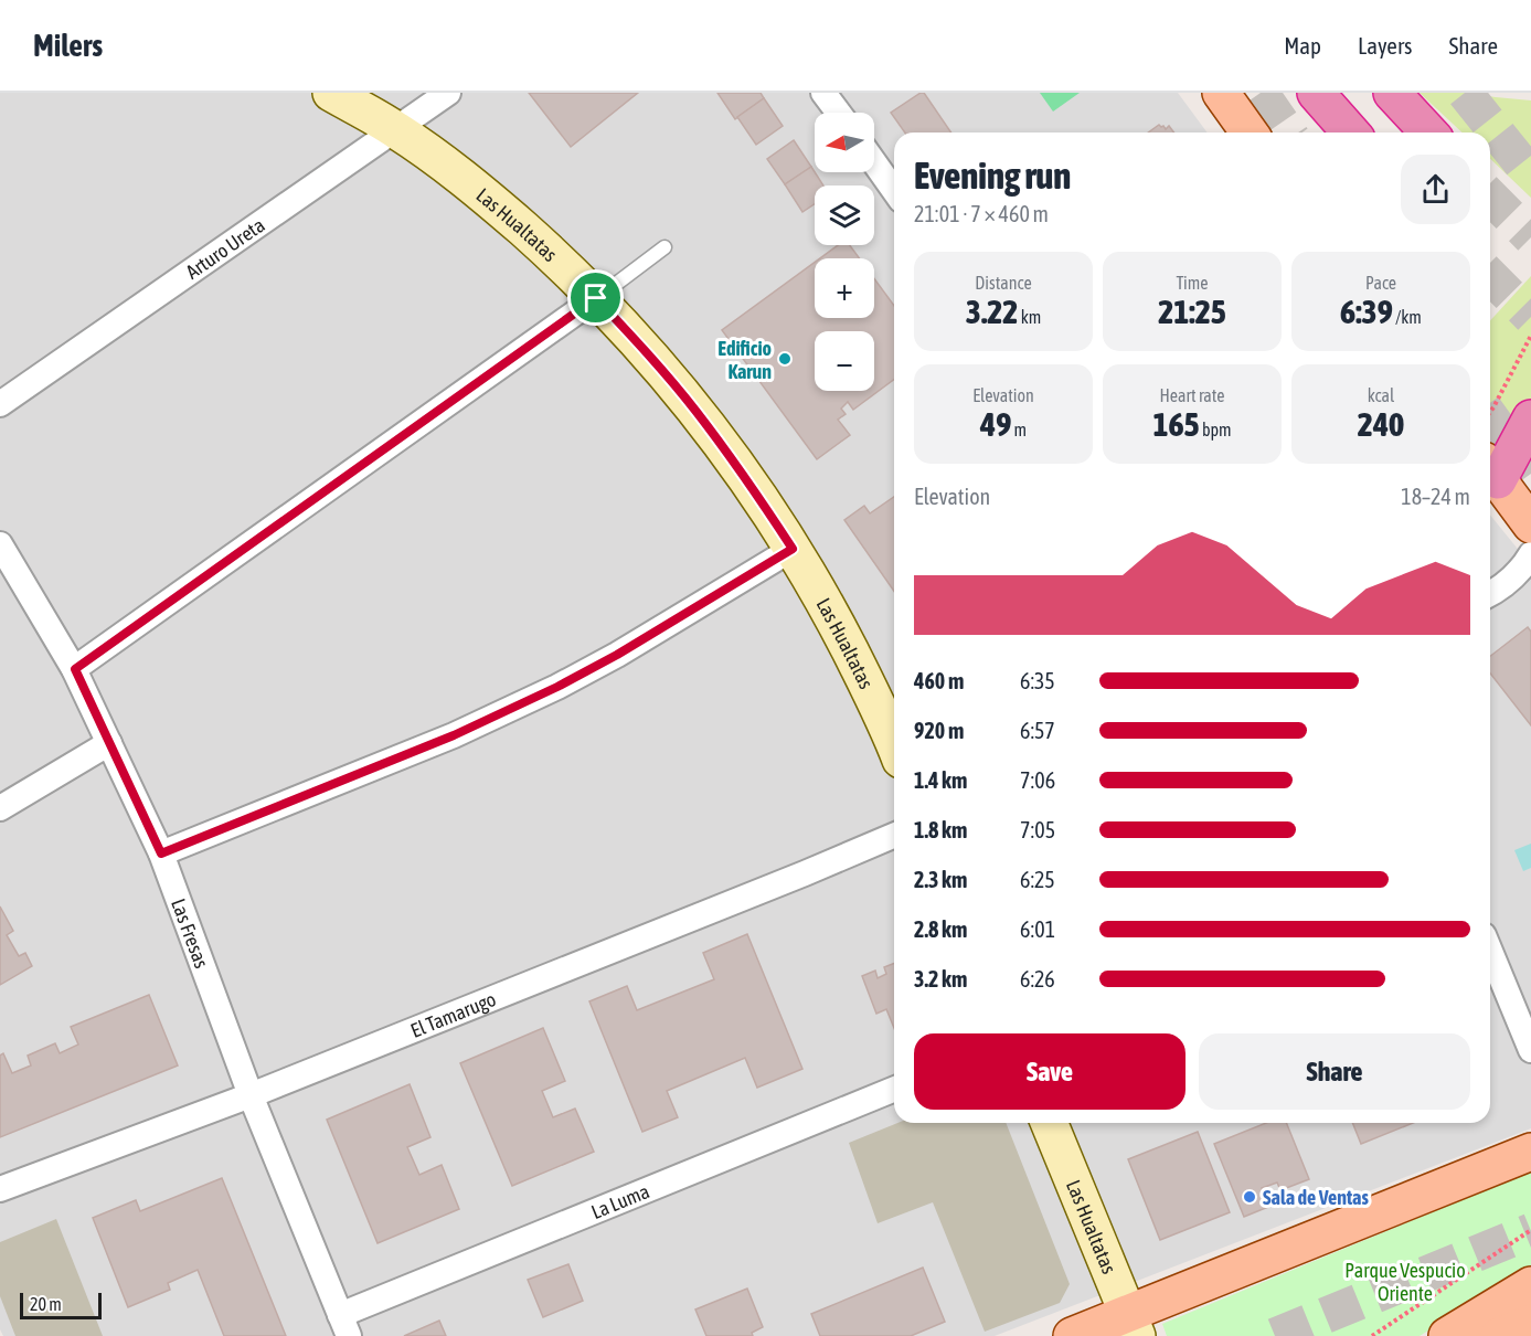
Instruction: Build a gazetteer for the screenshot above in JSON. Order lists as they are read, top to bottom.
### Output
{
  "streets": {
    "street": [
      "Las Hualtatas",
      "Arturo Ureta",
      "Las Fresas",
      "El Tamarugo",
      "La Luma"
    ]
  },
  "crossings": [
    ["Las Hualtatas", "Arturo Ureta"],
    ["Las Fresas", "El Tamarugo"],
    ["Las Fresas", "La Luma"]
  ],
  "parks": ["Parque Vespucio Oriente"],
  "places": ["Edificio Karun", "Sala de Ventas"],
  "scale_bar": "20 m",
  "north": "left",
  "page": {
    "header": "Milers",
    "nav": ["Map", "Layers", "Share"],
    "map_buttons": ["+", "−"],
    "heading": ["Evening run", "21:01 · 7 × 460 m"],
    "stats": [
      ["Distance", "3.22 km"],
      ["Time", "21:25"],
      ["Pace", "6:39 /km"],
      ["Elevation", "49 m"],
      ["Heart rate", "165 bpm"],
      ["kcal", "240"]
    ],
    "chart": ["Elevation", "18–24 m"],
    "list": [
      {
        "name": "460 m",
        "note": "6:35"
      },
      {
        "name": "920 m",
        "note": "6:57"
      },
      {
        "name": "1.4 km",
        "note": "7:06"
      },
      {
        "name": "1.8 km",
        "note": "7:05"
      },
      {
        "name": "2.3 km",
        "note": "6:25"
      },
      {
        "name": "2.8 km",
        "note": "6:01"
      },
      {
        "name": "3.2 km",
        "note": "6:26"
      }
    ],
    "buttons": ["Save", "Share"],
    "scale": "20 m"
  }
}
